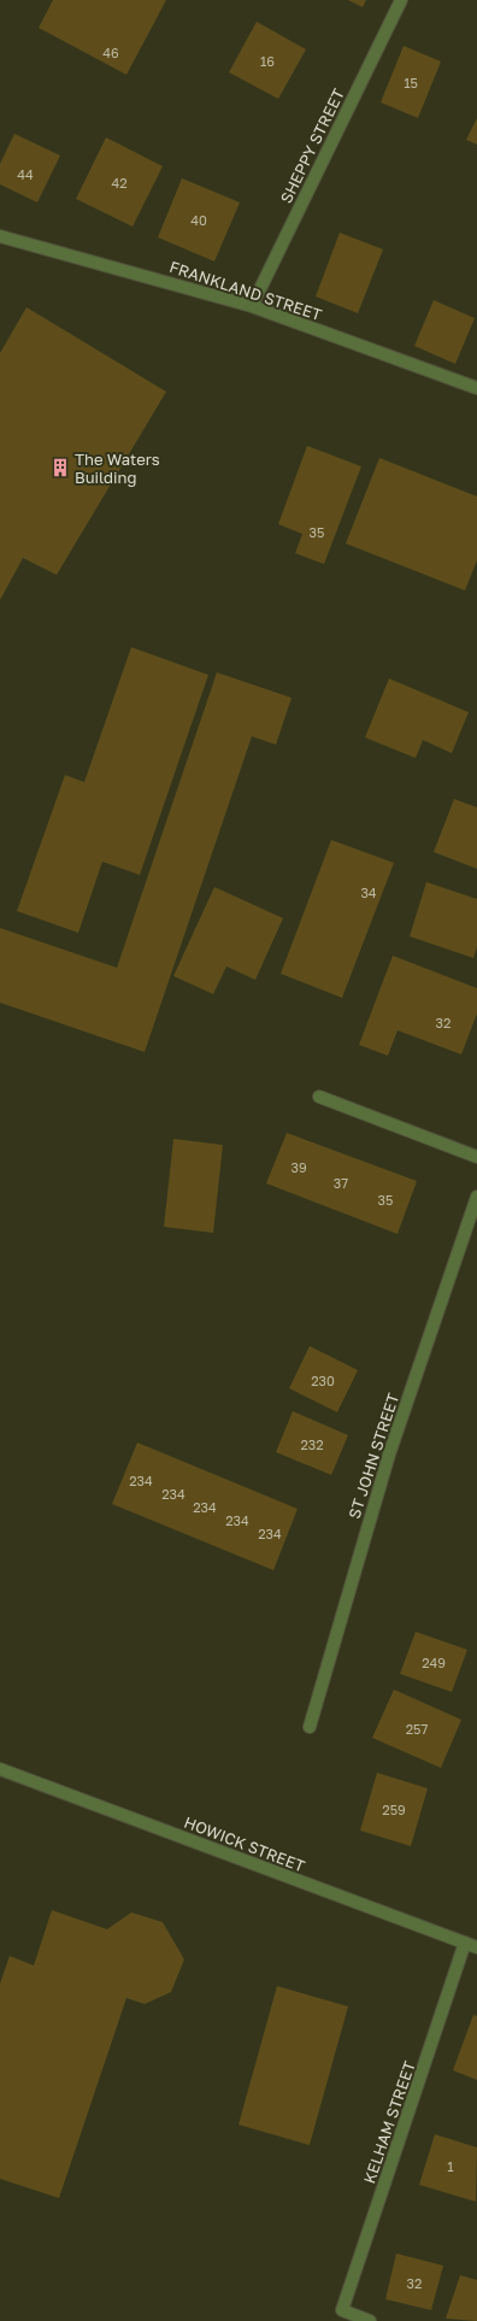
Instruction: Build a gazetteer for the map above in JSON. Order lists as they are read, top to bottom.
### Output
{
  "streets": {
    "street": [
      "SHEPPY STREET",
      "FRANKLAND STREET",
      "ST JOHN STREET",
      "HOWICK STREET",
      "KELHAM STREET"
    ]
  },
  "crossings": [
    ["SHEPPY STREET", "FRANKLAND STREET"],
    ["HOWICK STREET", "KELHAM STREET"]
  ],
  "places": {
    "building": ["The Waters Building"]
  },
  "house_numbers": [
    "46",
    "16",
    "15",
    "44",
    "42",
    "40",
    "35",
    "34",
    "32",
    "39",
    "37",
    "35",
    "230",
    "232",
    "234",
    "234",
    "234",
    "234",
    "234",
    "249",
    "257",
    "259",
    "1",
    "32"
  ]
}
